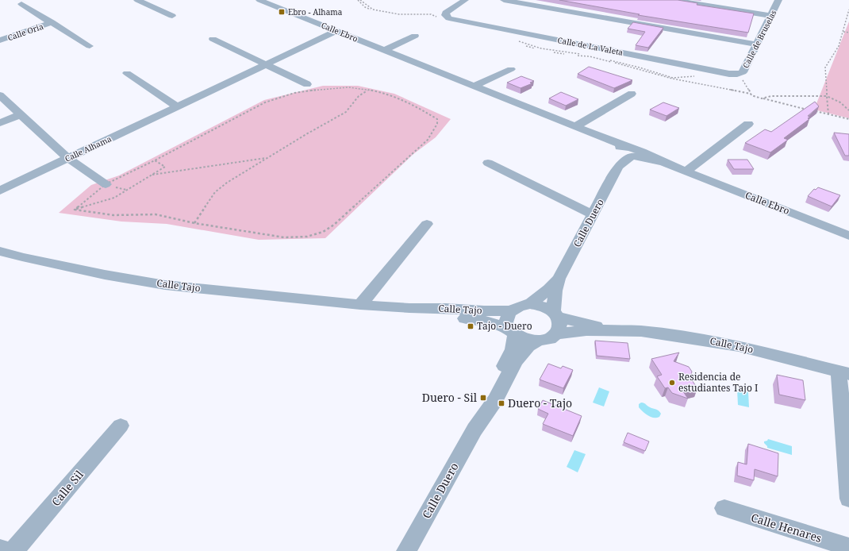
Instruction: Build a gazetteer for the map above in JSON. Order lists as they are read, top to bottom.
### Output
{
  "streets": {
    "street": [
      "Calle Oria",
      "Calle Ebro",
      "Calle de Bruselas",
      "Calle de La Valeta",
      "Calle Alhama",
      "Calle Duero",
      "Calle Tajo",
      "Calle Sil",
      "Calle Henares"
    ]
  },
  "crossings": [
    ["Calle Ebro", "Calle Alhama"],
    ["Calle Ebro", "Calle Duero"],
    ["Calle de Bruselas", "Calle de La Valeta"],
    ["Calle Duero", "Calle Tajo"]
  ],
  "places": {
    "transit": [
      "Ebro - Alhama",
      "Tajo - Duero",
      "Duero - Sil",
      "Duero - Tajo"
    ],
    "other": ["Residencia de estudiantes Tajo I"]
  }
}
